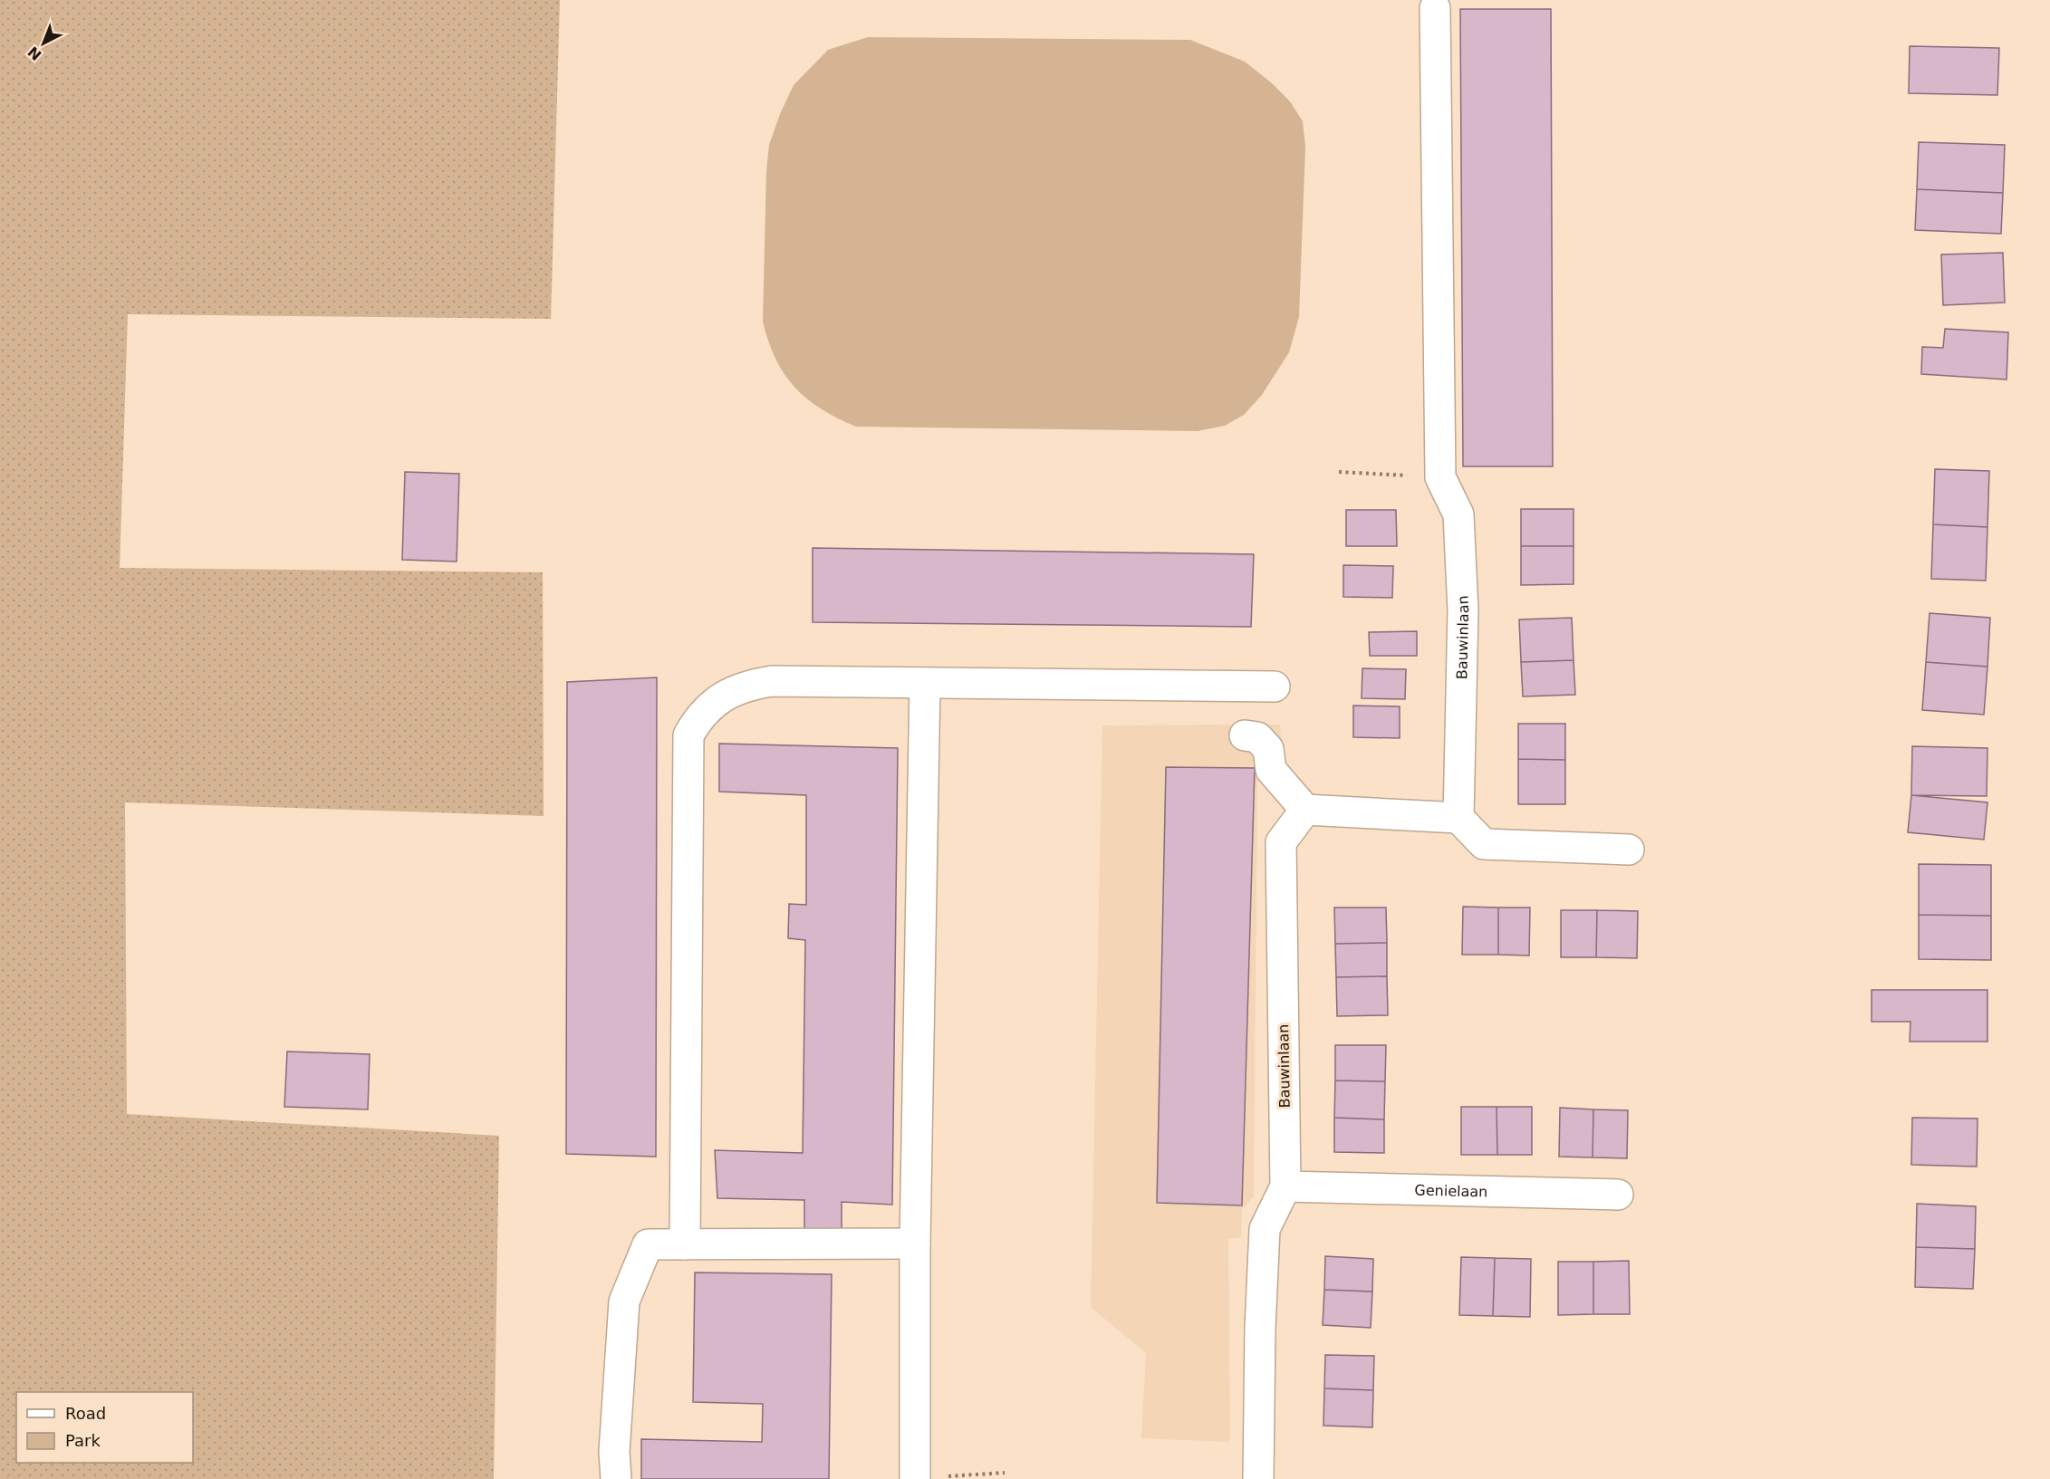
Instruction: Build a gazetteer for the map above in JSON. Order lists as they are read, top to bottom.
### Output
{
  "streets": {
    "street": ["Bauwinlaan", "Genielaan"]
  },
  "crossings": [
    ["Bauwinlaan", "Genielaan"]
  ],
  "legend": ["Road", "Park"],
  "north": "bottom left"
}
